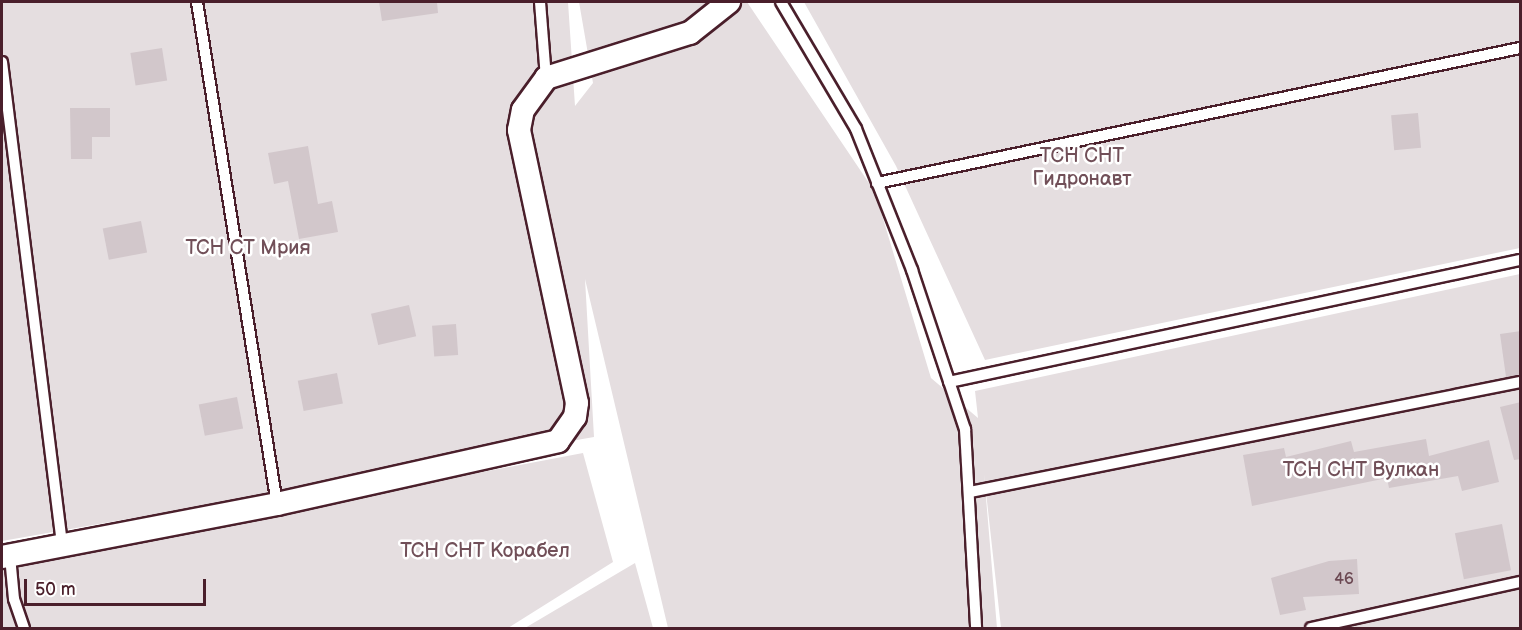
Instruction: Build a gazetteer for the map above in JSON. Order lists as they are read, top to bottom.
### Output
{
  "parks": [
    "ТСН СНТ Гидронавт",
    "ТСН СТ Мрия",
    "ТСН СНТ Вулкан",
    "ТСН СНТ Корабел"
  ],
  "house_numbers": ["46"],
  "scale_bar": "50 m"
}
